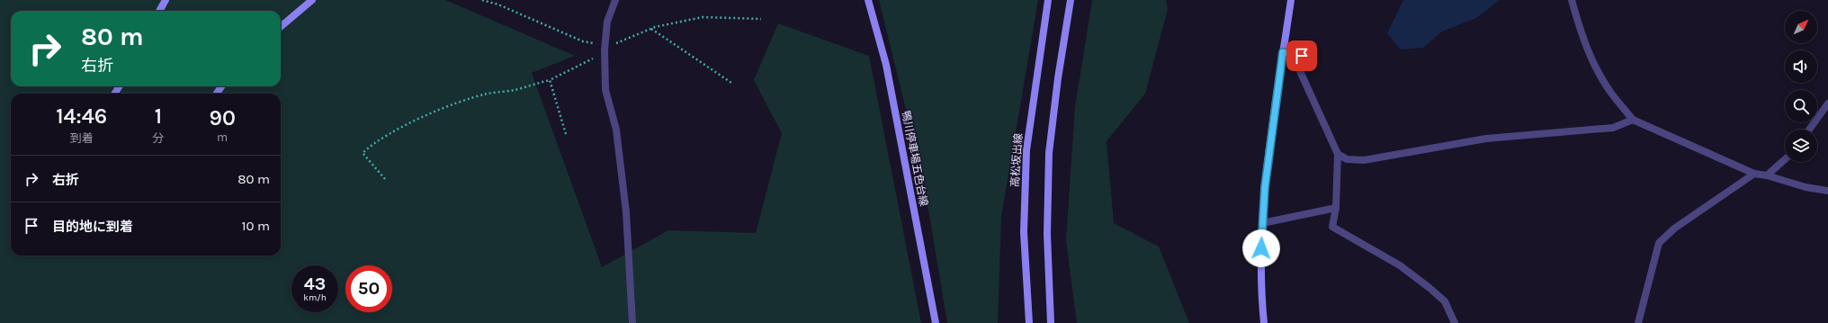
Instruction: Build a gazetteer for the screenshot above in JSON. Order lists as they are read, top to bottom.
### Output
{
  "streets": {
    "main road": ["鴨川停車場五色台線", "高松坂出線"]
  },
  "north": "top right",
  "page": {
    "turn": ["80 m", "右折"],
    "eta": [
      "14:46",
      "到着",
      "1",
      "分",
      "90",
      "m"
    ],
    "list": [
      {
        "name": "右折",
        "value": "80 m"
      },
      {
        "name": "目的地に到着",
        "value": "10 m"
      }
    ],
    "speed": "43 km/h",
    "limit": "50"
  }
}
